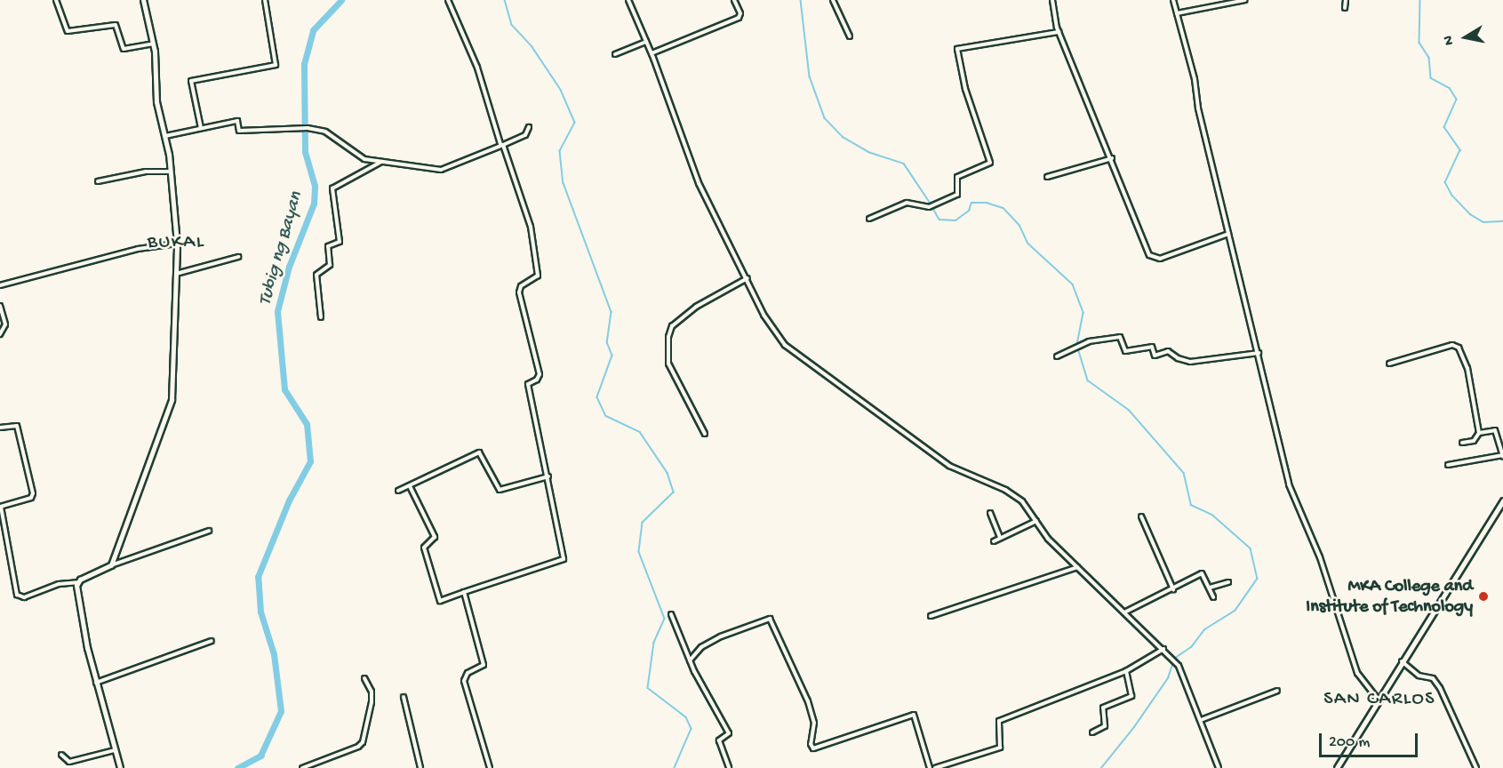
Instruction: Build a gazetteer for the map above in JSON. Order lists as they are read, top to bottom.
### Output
{
  "districts": ["BUKAL", "SAN CARLOS"],
  "water": ["Tubig ng Bayan"],
  "places": ["MKA College and Institute of Technology"],
  "scale_bar": "200 m",
  "north": "left"
}
